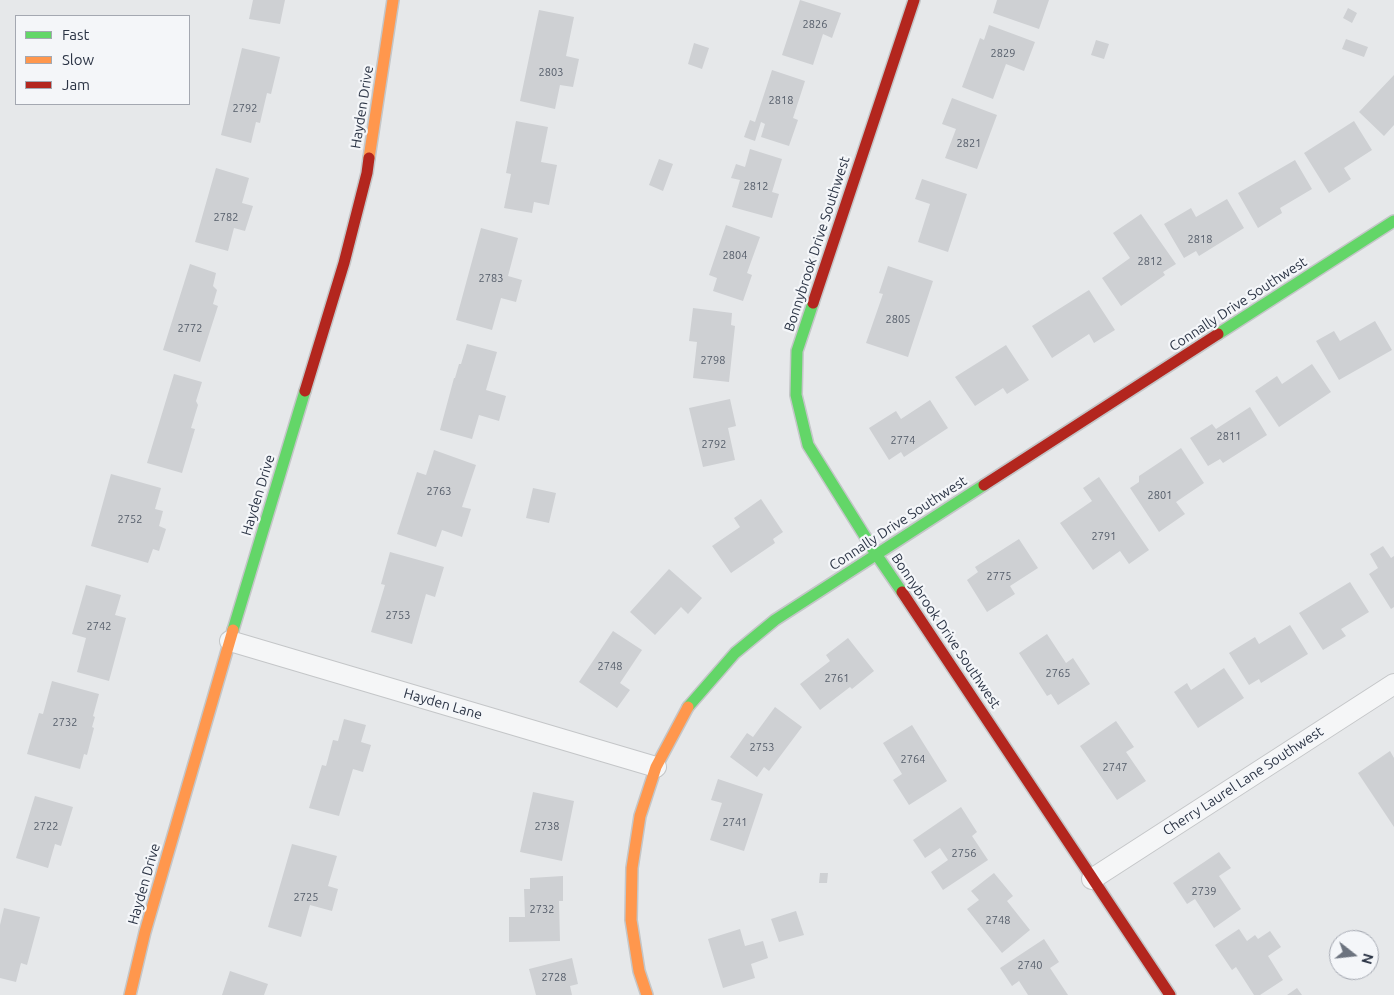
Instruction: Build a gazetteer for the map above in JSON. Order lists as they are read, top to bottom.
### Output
{
  "streets": {
    "street": [
      "Hayden Drive",
      "Bonnybrook Drive Southwest",
      "Connally Drive Southwest",
      "Hayden Lane",
      "Cherry Laurel Lane Southwest"
    ]
  },
  "crossings": [
    ["Hayden Drive", "Hayden Lane"],
    ["Bonnybrook Drive Southwest", "Connally Drive Southwest"],
    ["Bonnybrook Drive Southwest", "Cherry Laurel Lane Southwest"],
    ["Connally Drive Southwest", "Hayden Lane"]
  ],
  "house_numbers": [
    "2826",
    "2829",
    "2803",
    "2818",
    "2792",
    "2821",
    "2812",
    "2782",
    "2818",
    "2804",
    "2812",
    "2783",
    "2805",
    "2772",
    "2798",
    "2811",
    "2774",
    "2792",
    "2763",
    "2801",
    "2752",
    "2791",
    "2775",
    "2753",
    "2742",
    "2748",
    "2765",
    "2761",
    "2732",
    "2753",
    "2764",
    "2747",
    "2741",
    "2722",
    "2738",
    "2756",
    "2739",
    "2725",
    "2732",
    "2748",
    "2740",
    "2728"
  ],
  "legend": ["Fast", "Slow", "Jam"],
  "north": "right"
}
